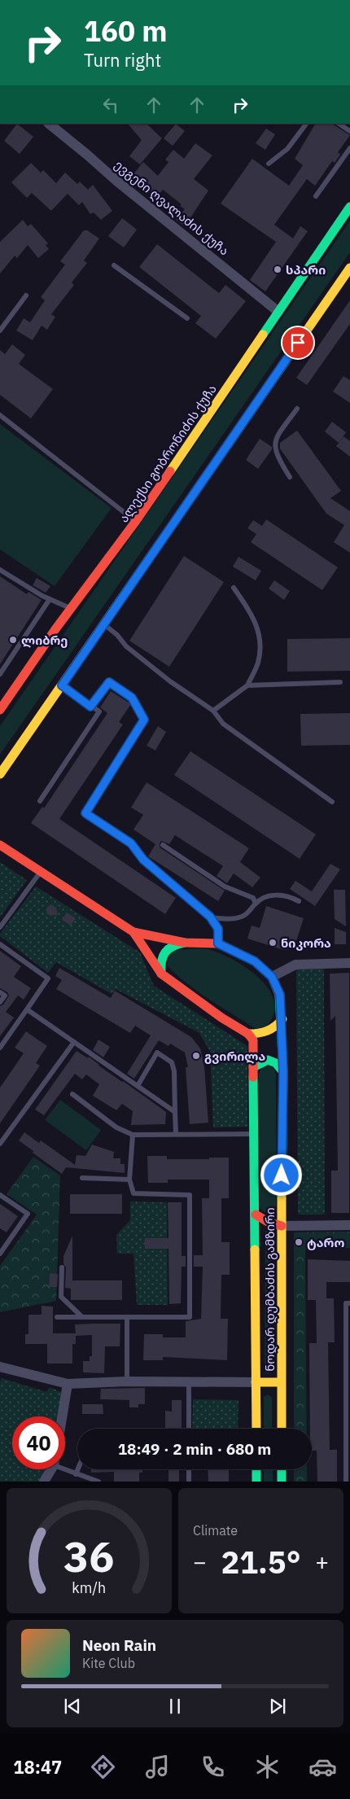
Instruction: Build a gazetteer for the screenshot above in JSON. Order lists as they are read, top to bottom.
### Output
{
  "streets": {
    "street": ["ევგენი ღვალაძის ქუჩა", "ალექსი გობრონიძის ქუჩა", "ნოდარ დუმბაძის გამზირი"]
  },
  "crossings": [
    ["ევგენი ღვალაძის ქუჩა", "ალექსი გობრონიძის ქუჩა"]
  ],
  "places": [
    "სპარი",
    "ლიბრე",
    "ნიკორა",
    "გვირილა",
    "ტარო"
  ],
  "page": {
    "turn": ["160 m", "Turn right"],
    "limit": "40",
    "trip": "18:49 · 2 min · 680 m",
    "tile": "Climate",
    "heat": ["−", "21.5°", "+"],
    "song": ["Neon Rain", "Kite Club"],
    "tabs": "18:47",
    "gauge": ["36", "km/h"]
  }
}
